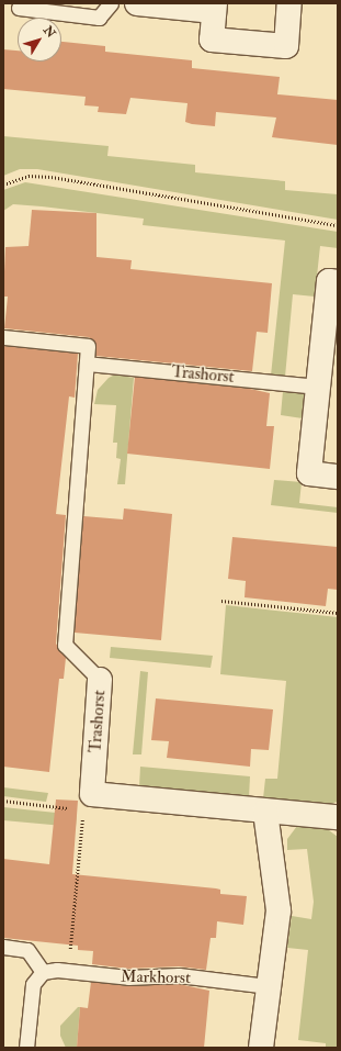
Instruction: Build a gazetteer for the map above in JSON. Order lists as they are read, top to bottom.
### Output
{
  "streets": {
    "street": ["Trashorst"],
    "lane": ["Markhorst"]
  },
  "north": "top right"
}
